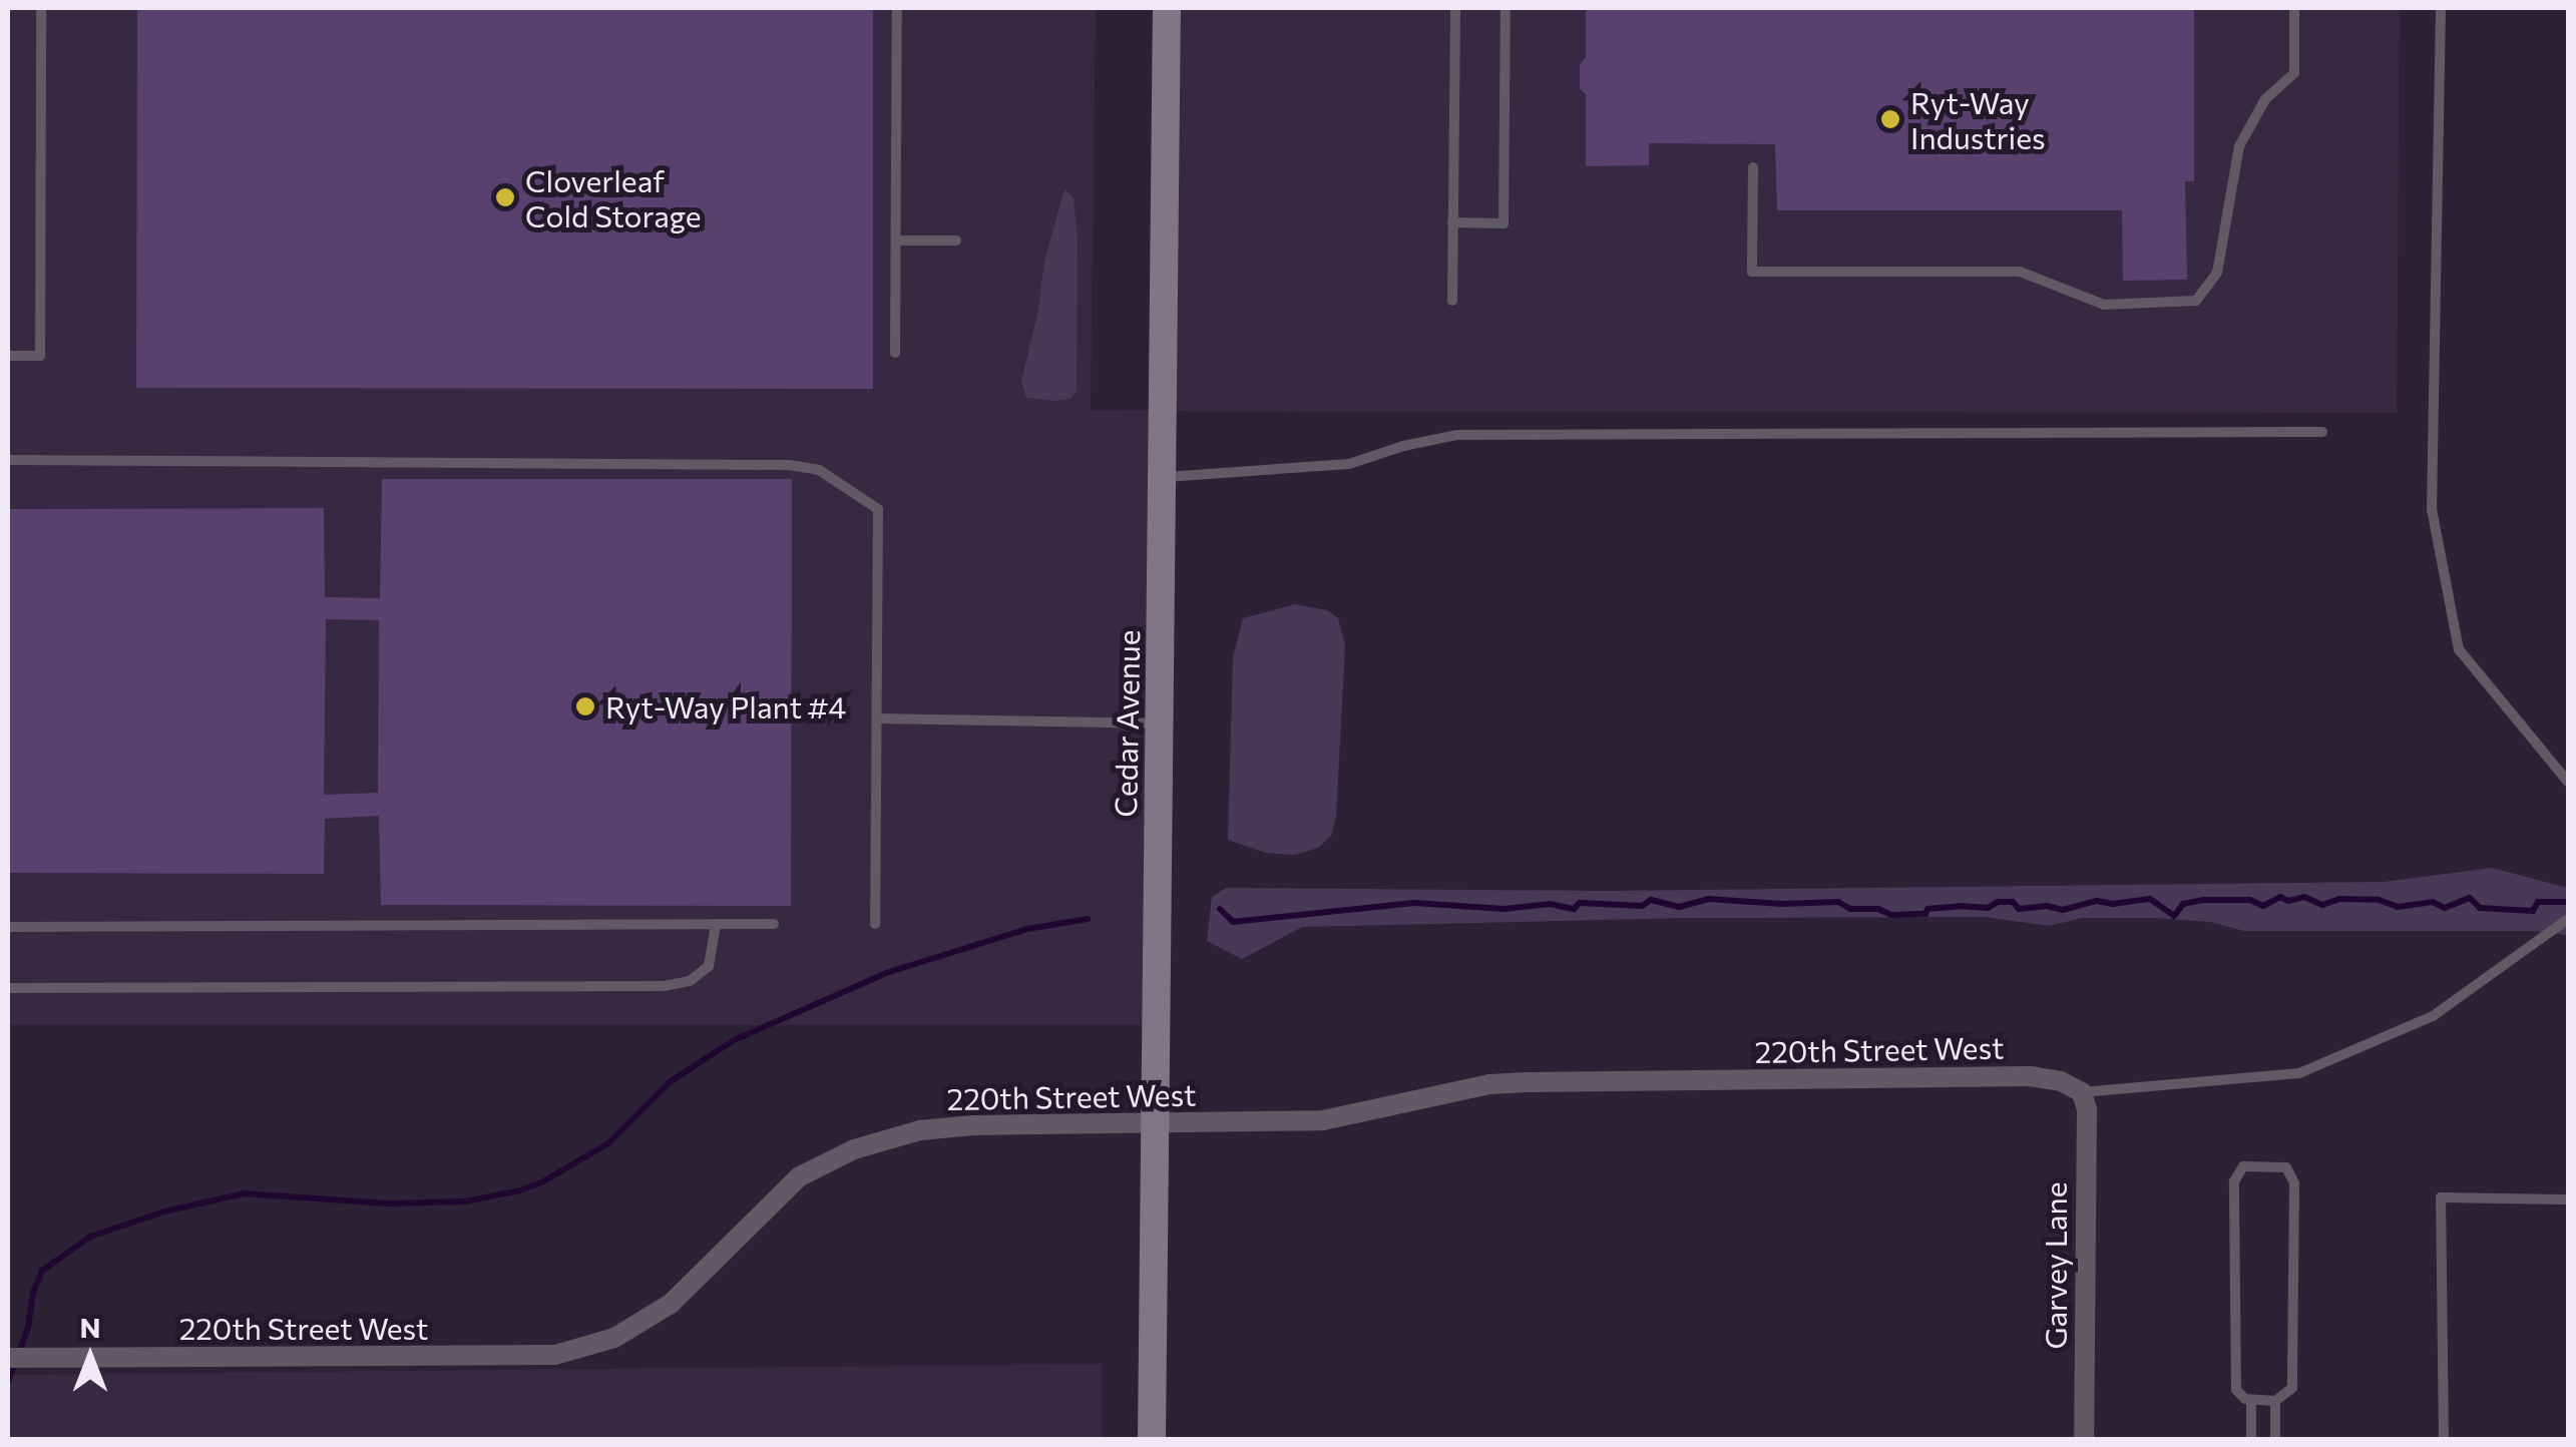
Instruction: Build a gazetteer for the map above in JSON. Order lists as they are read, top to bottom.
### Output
{
  "streets": {
    "main road": ["Cedar Avenue"],
    "street": ["220th Street West", "Garvey Lane"]
  },
  "crossings": [
    ["Cedar Avenue", "220th Street West"],
    ["220th Street West", "Garvey Lane"]
  ],
  "places": ["Ryt-Way Industries", "Cloverleaf Cold Storage", "Ryt-Way Plant #4"],
  "north": "top"
}
